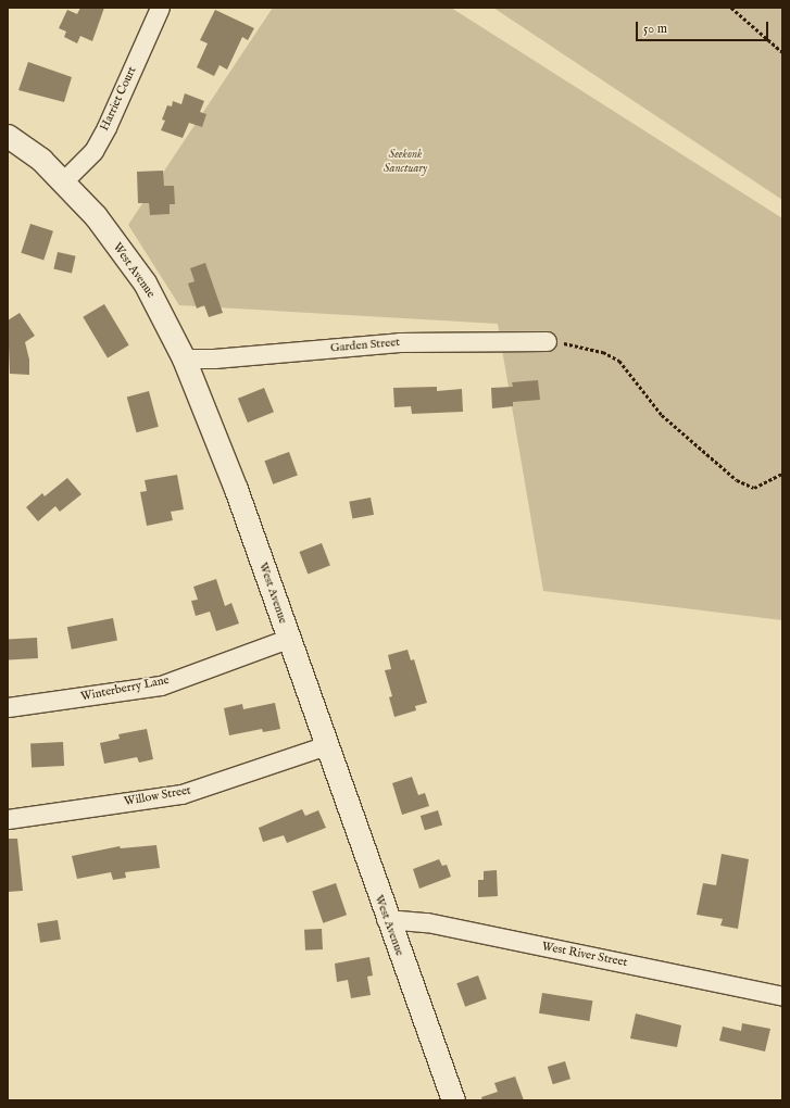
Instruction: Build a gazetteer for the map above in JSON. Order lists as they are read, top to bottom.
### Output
{
  "streets": {
    "street": [
      "Harriet Court",
      "West Avenue",
      "Garden Street",
      "Winterberry Lane",
      "Willow Street",
      "West River Street"
    ]
  },
  "crossings": [
    ["Harriet Court", "West Avenue"],
    ["West Avenue", "Garden Street"],
    ["West Avenue", "Winterberry Lane"],
    ["West Avenue", "Willow Street"],
    ["West Avenue", "West River Street"]
  ],
  "parks": ["Seekonk Sanctuary"],
  "scale_bar": "50 m"
}
